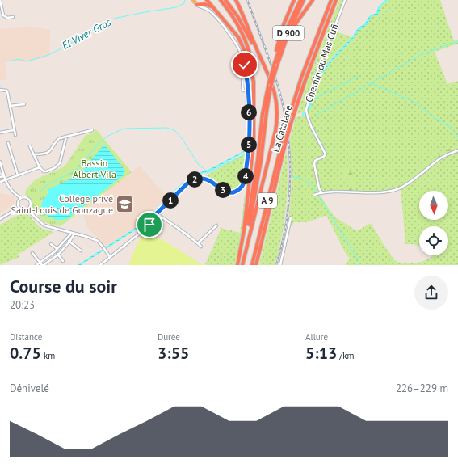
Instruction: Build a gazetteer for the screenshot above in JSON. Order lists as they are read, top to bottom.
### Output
{
  "streets": {
    "highway": ["D 900", "La Catalane", "A 9"],
    "street": ["Chemin du Mas Cufi"]
  },
  "water": ["El Viver Gros"],
  "parks": ["Bassin Albert Vila"],
  "places": {
    "school or university": ["Collège privé Saint-Louis de Gonzague"]
  },
  "north": "bottom",
  "page": {
    "pins": [
      "6",
      "5",
      "4",
      "2",
      "3",
      "1"
    ],
    "heading": ["Course du soir", "20:23"],
    "stats": [
      ["Distance", "0.75 km"],
      ["Durée", "3:55"],
      ["Allure", "5:13 /km"]
    ],
    "chart": ["Dénivelé", "226–229 m"]
  }
}
